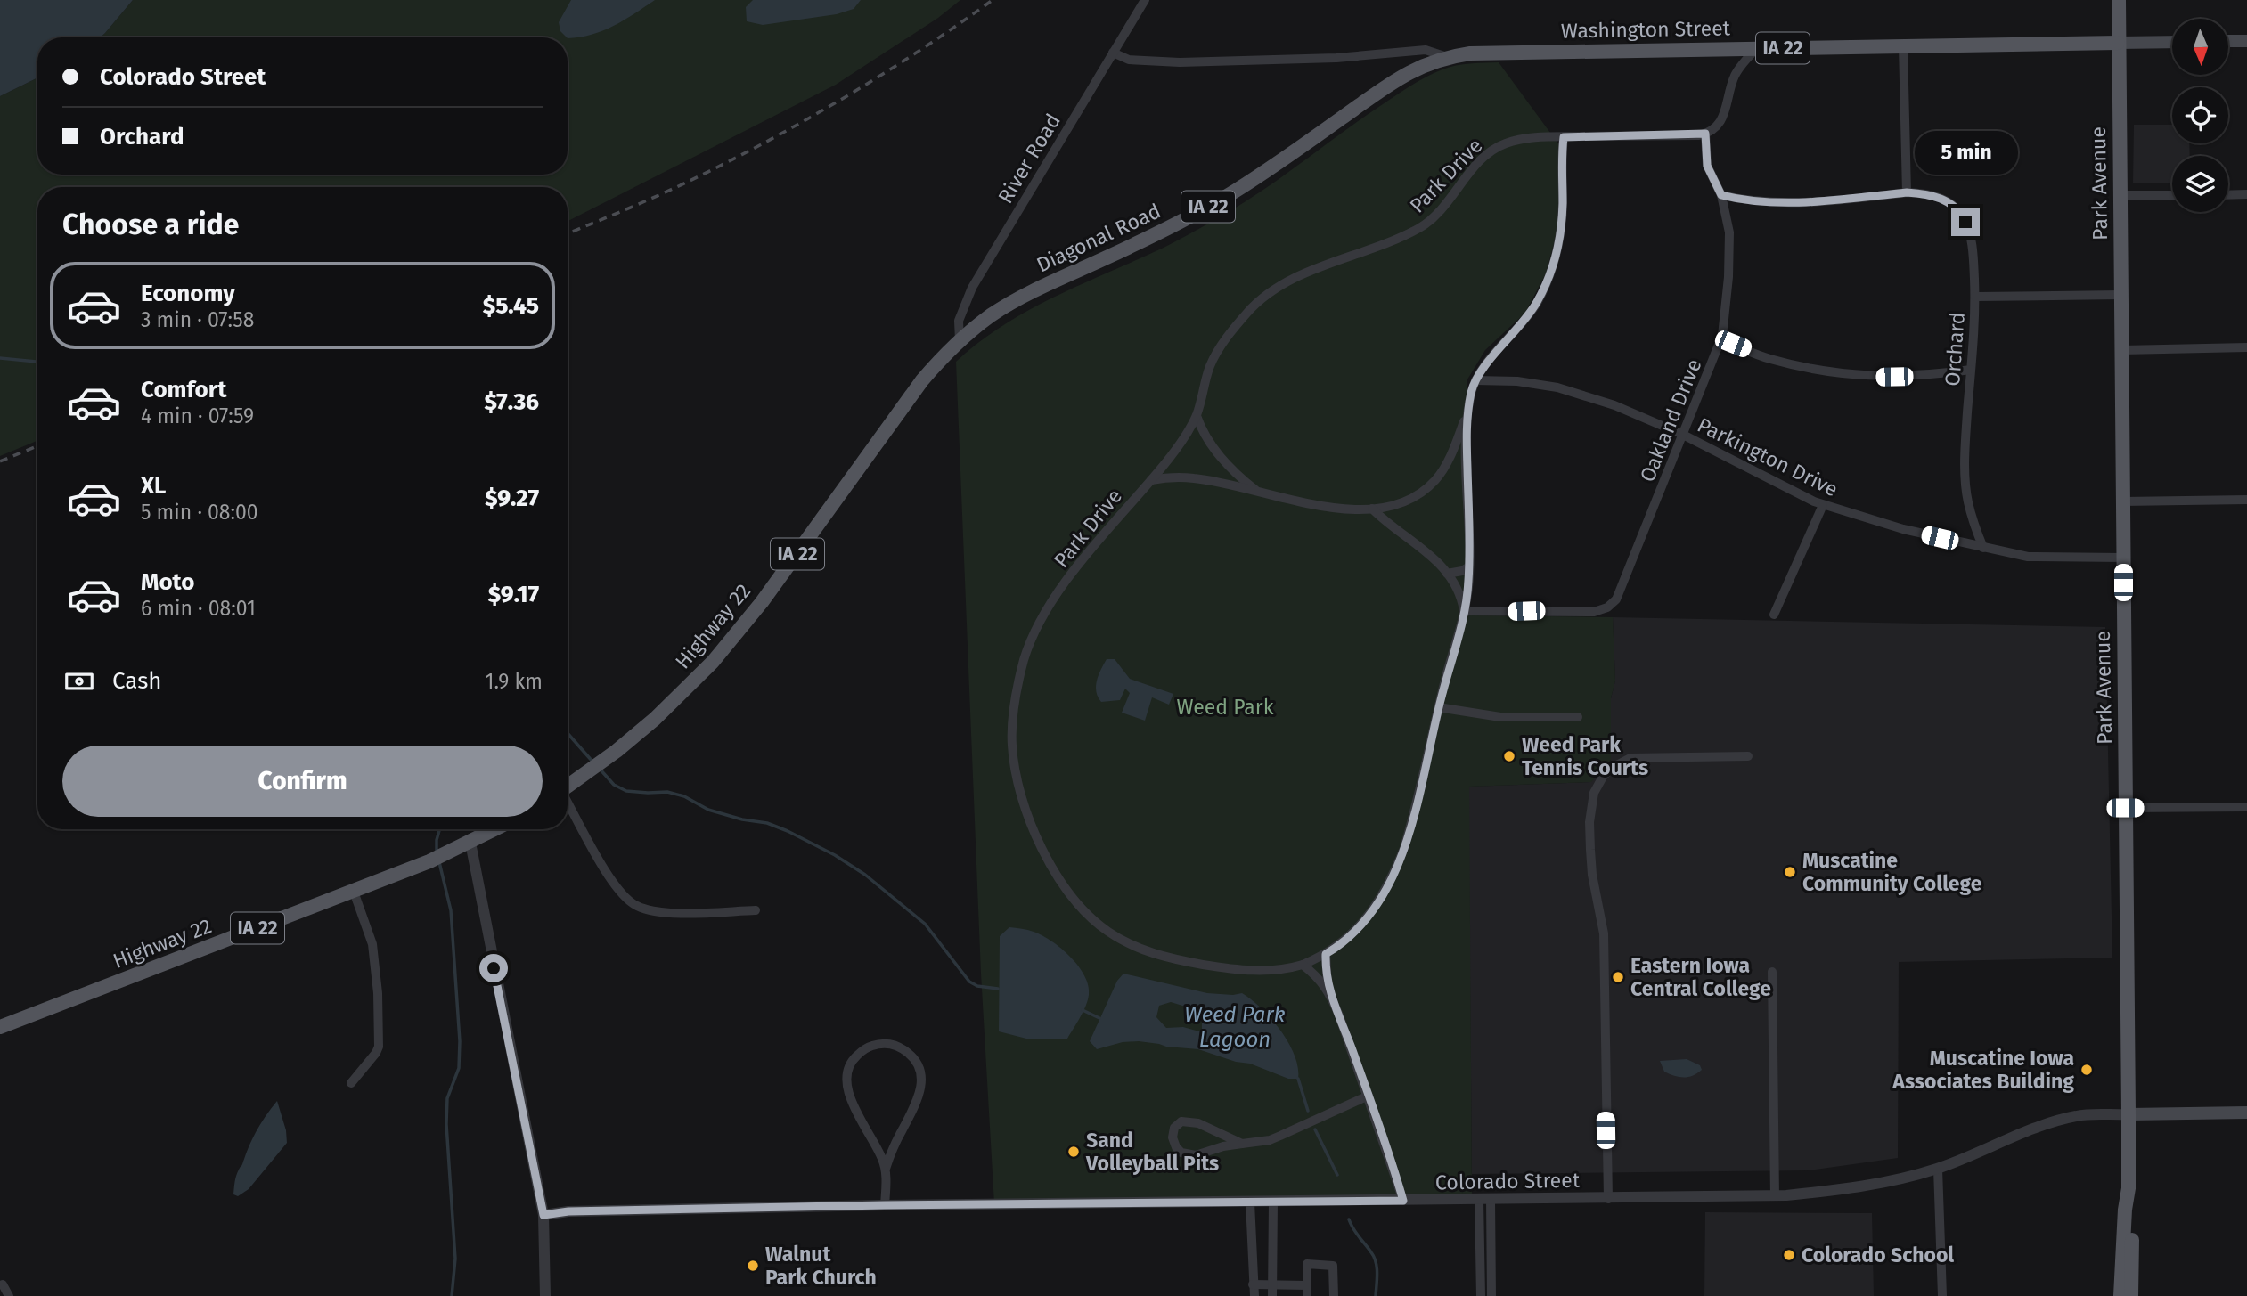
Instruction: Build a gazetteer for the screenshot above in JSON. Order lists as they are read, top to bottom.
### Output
{
  "streets": {
    "main road": [
      "Washington Street",
      "IA 22",
      "Park Avenue",
      "Diagonal Road",
      "Highway 22"
    ],
    "street": [
      "River Road",
      "Park Drive",
      "Orchard",
      "Oakland Drive",
      "Parkington Drive",
      "Colorado Street"
    ]
  },
  "crossings": [
    ["Washington Street", "River Road"],
    ["Washington Street", "Park Avenue"],
    ["Washington Street", "Diagonal Road"],
    ["River Road", "Diagonal Road"],
    ["River Road", "Highway 22"],
    ["Park Drive", "Oakland Drive"],
    ["Park Drive", "Parkington Drive"],
    ["Park Avenue", "Parkington Drive"],
    ["Park Avenue", "Colorado Street"],
    ["Diagonal Road", "Highway 22"],
    ["Orchard", "Oakland Drive"],
    ["Orchard", "Parkington Drive"],
    ["Oakland Drive", "Parkington Drive"]
  ],
  "water": ["Weed Park Lagoon"],
  "parks": ["Weed Park"],
  "places": [
    "Weed Park Tennis Courts",
    "Muscatine Community College",
    "Eastern Iowa Central College",
    "Muscatine Iowa Associates Building",
    "Sand Volleyball Pits",
    "Colorado School",
    "Walnut Park Church"
  ],
  "north": "bottom",
  "page": {
    "banner": ["Colorado Street", "Orchard"],
    "bubble": "5 min",
    "heading": "Choose a ride",
    "list": [
      {
        "name": "Economy",
        "note": "3 min · 07:58",
        "value": "$5.45"
      },
      {
        "name": "Comfort",
        "note": "4 min · 07:59",
        "value": "$7.36"
      },
      {
        "name": "XL",
        "note": "5 min · 08:00",
        "value": "$9.27"
      },
      {
        "name": "Moto",
        "note": "6 min · 08:01",
        "value": "$9.17"
      }
    ],
    "pay": ["Cash", "1.9 km"],
    "buttons": "Confirm"
  }
}
